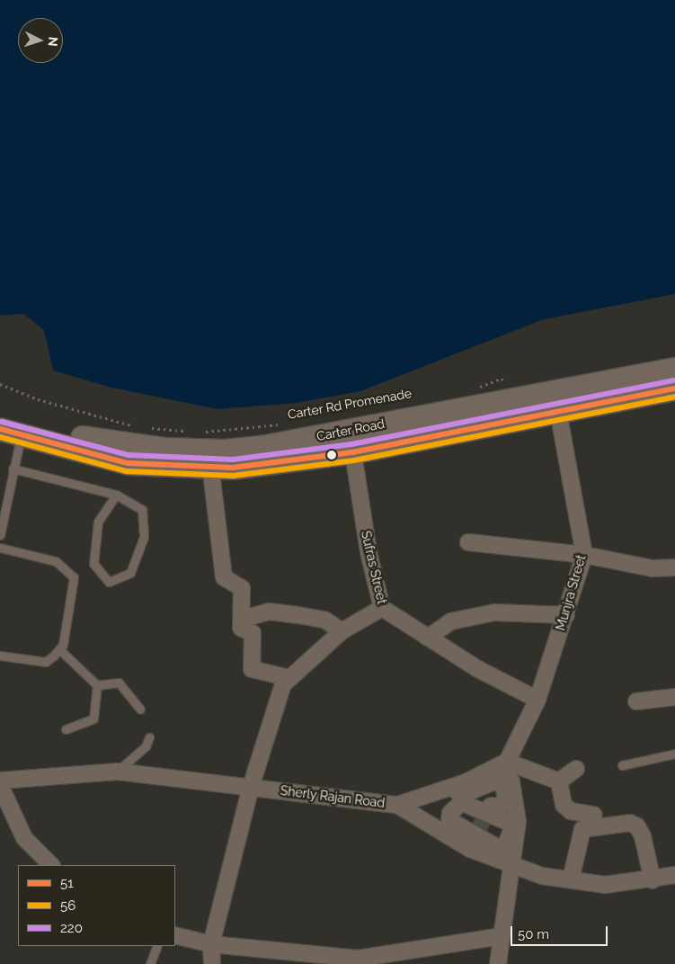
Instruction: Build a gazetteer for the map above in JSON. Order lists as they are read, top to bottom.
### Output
{
  "streets": {
    "main road": ["Carter Road"],
    "street": ["Sufras Street", "Munjra Street", "Sherly Rajan Road"],
    "path": ["Carter Rd Promenade"]
  },
  "crossings": [
    ["Carter Rd Promenade", "Carter Road"],
    ["Carter Road", "Sufras Street"],
    ["Carter Road", "Munjra Street"],
    ["Sufras Street", "Munjra Street"]
  ],
  "lines": ["transit line 220", "transit line 51", "transit line 56"],
  "legend": ["51", "56", "220"],
  "scale_bar": "50 m",
  "north": "right"
}
